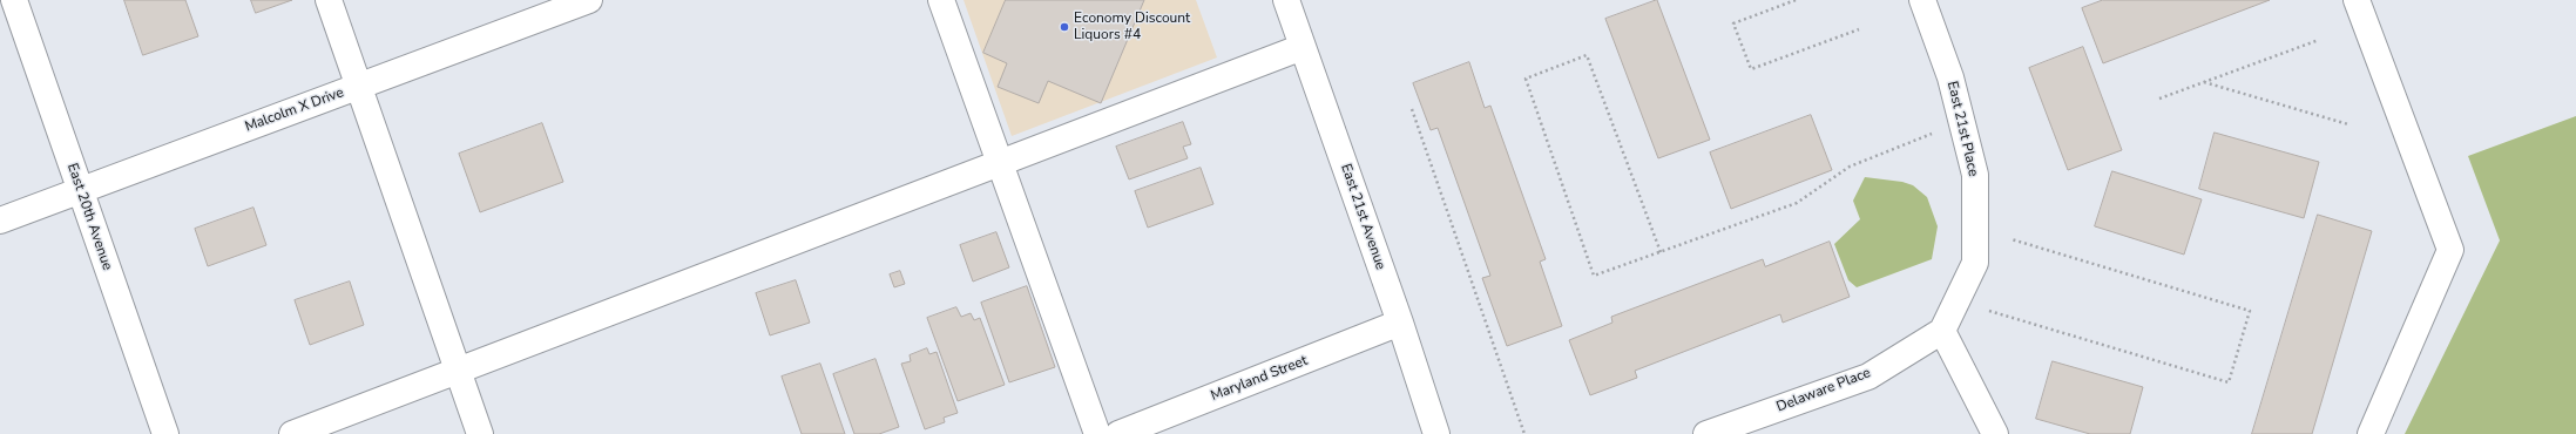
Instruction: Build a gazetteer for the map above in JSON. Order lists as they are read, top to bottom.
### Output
{
  "streets": {
    "street": [
      "Malcolm X Drive",
      "East 21st Place",
      "East 20th Avenue",
      "East 21st Avenue",
      "Maryland Street",
      "Delaware Place"
    ]
  },
  "crossings": [
    ["Malcolm X Drive", "East 20th Avenue"],
    ["East 21st Place", "Delaware Place"],
    ["East 21st Avenue", "Maryland Street"]
  ],
  "places": ["Economy Discount Liquors #4"]
}
